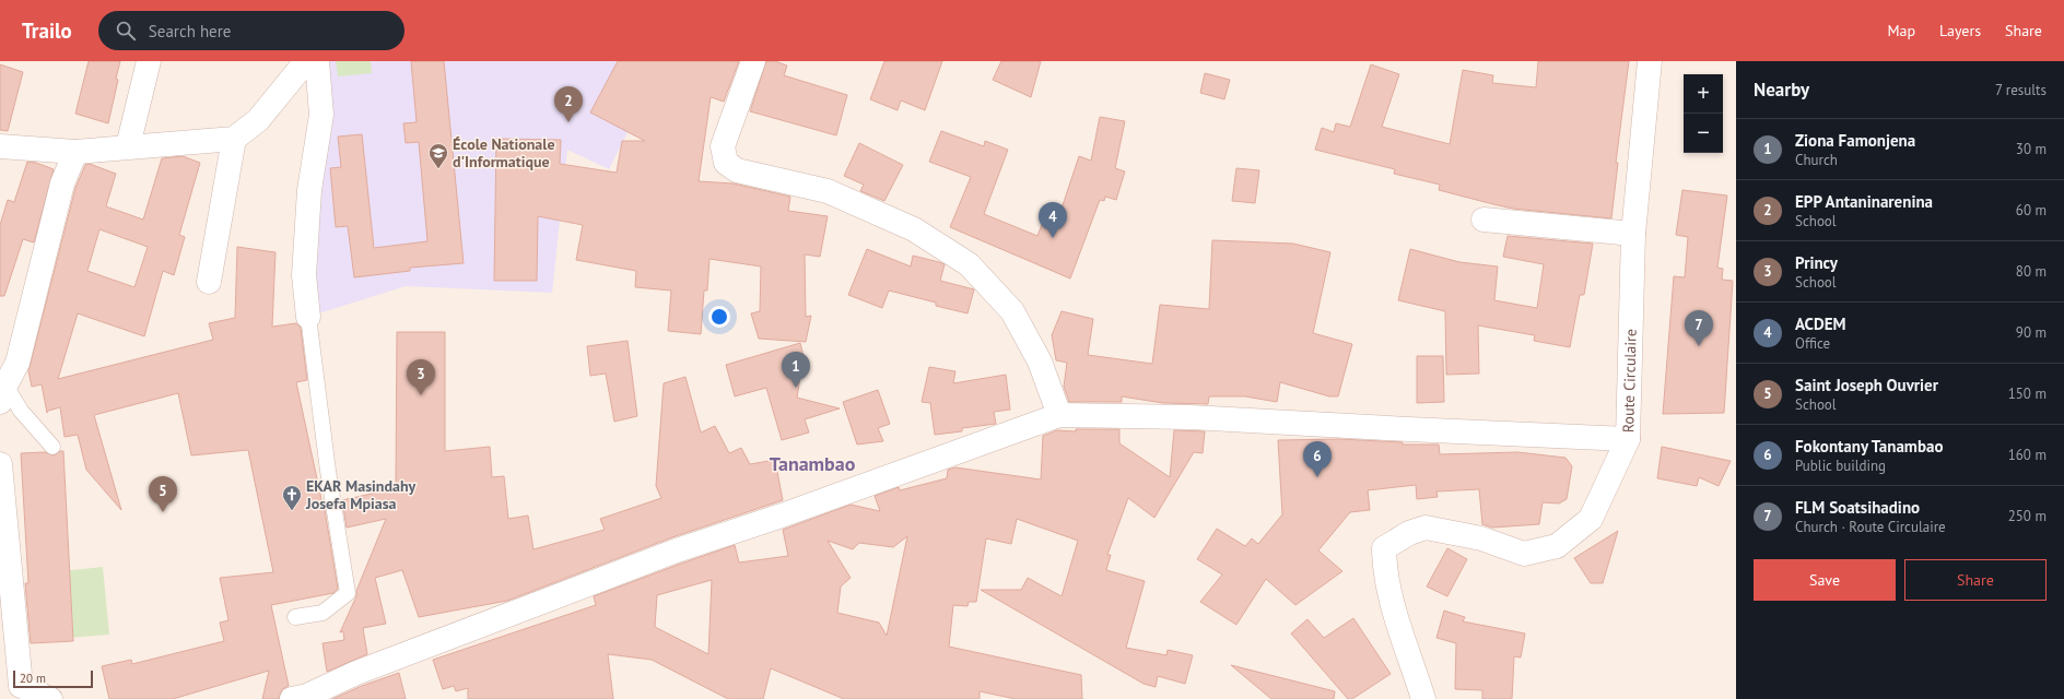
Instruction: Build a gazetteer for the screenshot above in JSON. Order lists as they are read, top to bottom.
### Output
{
  "streets": {
    "street": ["Route Circulaire"]
  },
  "districts": ["Tanambao"],
  "places": {
    "school or university": ["École Nationale d'Informatique"],
    "church": ["EKAR Masindahy Josefa Mpiasa"]
  },
  "scale_bar": "20 m",
  "page": {
    "header": "Trailo",
    "search": "Search here",
    "nav": ["Map", "Layers", "Share"],
    "heading": ["Nearby", "7 results"],
    "map_buttons": ["+", "−"],
    "pins": [
      "2",
      "4",
      "7",
      "1",
      "3",
      "6",
      "5"
    ],
    "list": [
      {
        "mark": "1",
        "name": "Ziona Famonjena",
        "note": "Church",
        "value": "30 m"
      },
      {
        "mark": "2",
        "name": "EPP Antaninarenina",
        "note": "School",
        "value": "60 m"
      },
      {
        "mark": "3",
        "name": "Princy",
        "note": "School",
        "value": "80 m"
      },
      {
        "mark": "4",
        "name": "ACDEM",
        "note": "Office",
        "value": "90 m"
      },
      {
        "mark": "5",
        "name": "Saint Joseph Ouvrier",
        "note": "School",
        "value": "150 m"
      },
      {
        "mark": "6",
        "name": "Fokontany Tanambao",
        "note": "Public building",
        "value": "160 m"
      },
      {
        "mark": "7",
        "name": "FLM Soatsihadino",
        "note": "Church · Route Circulaire",
        "value": "250 m"
      }
    ],
    "buttons": ["Save", "Share"],
    "scale": "20 m"
  }
}
